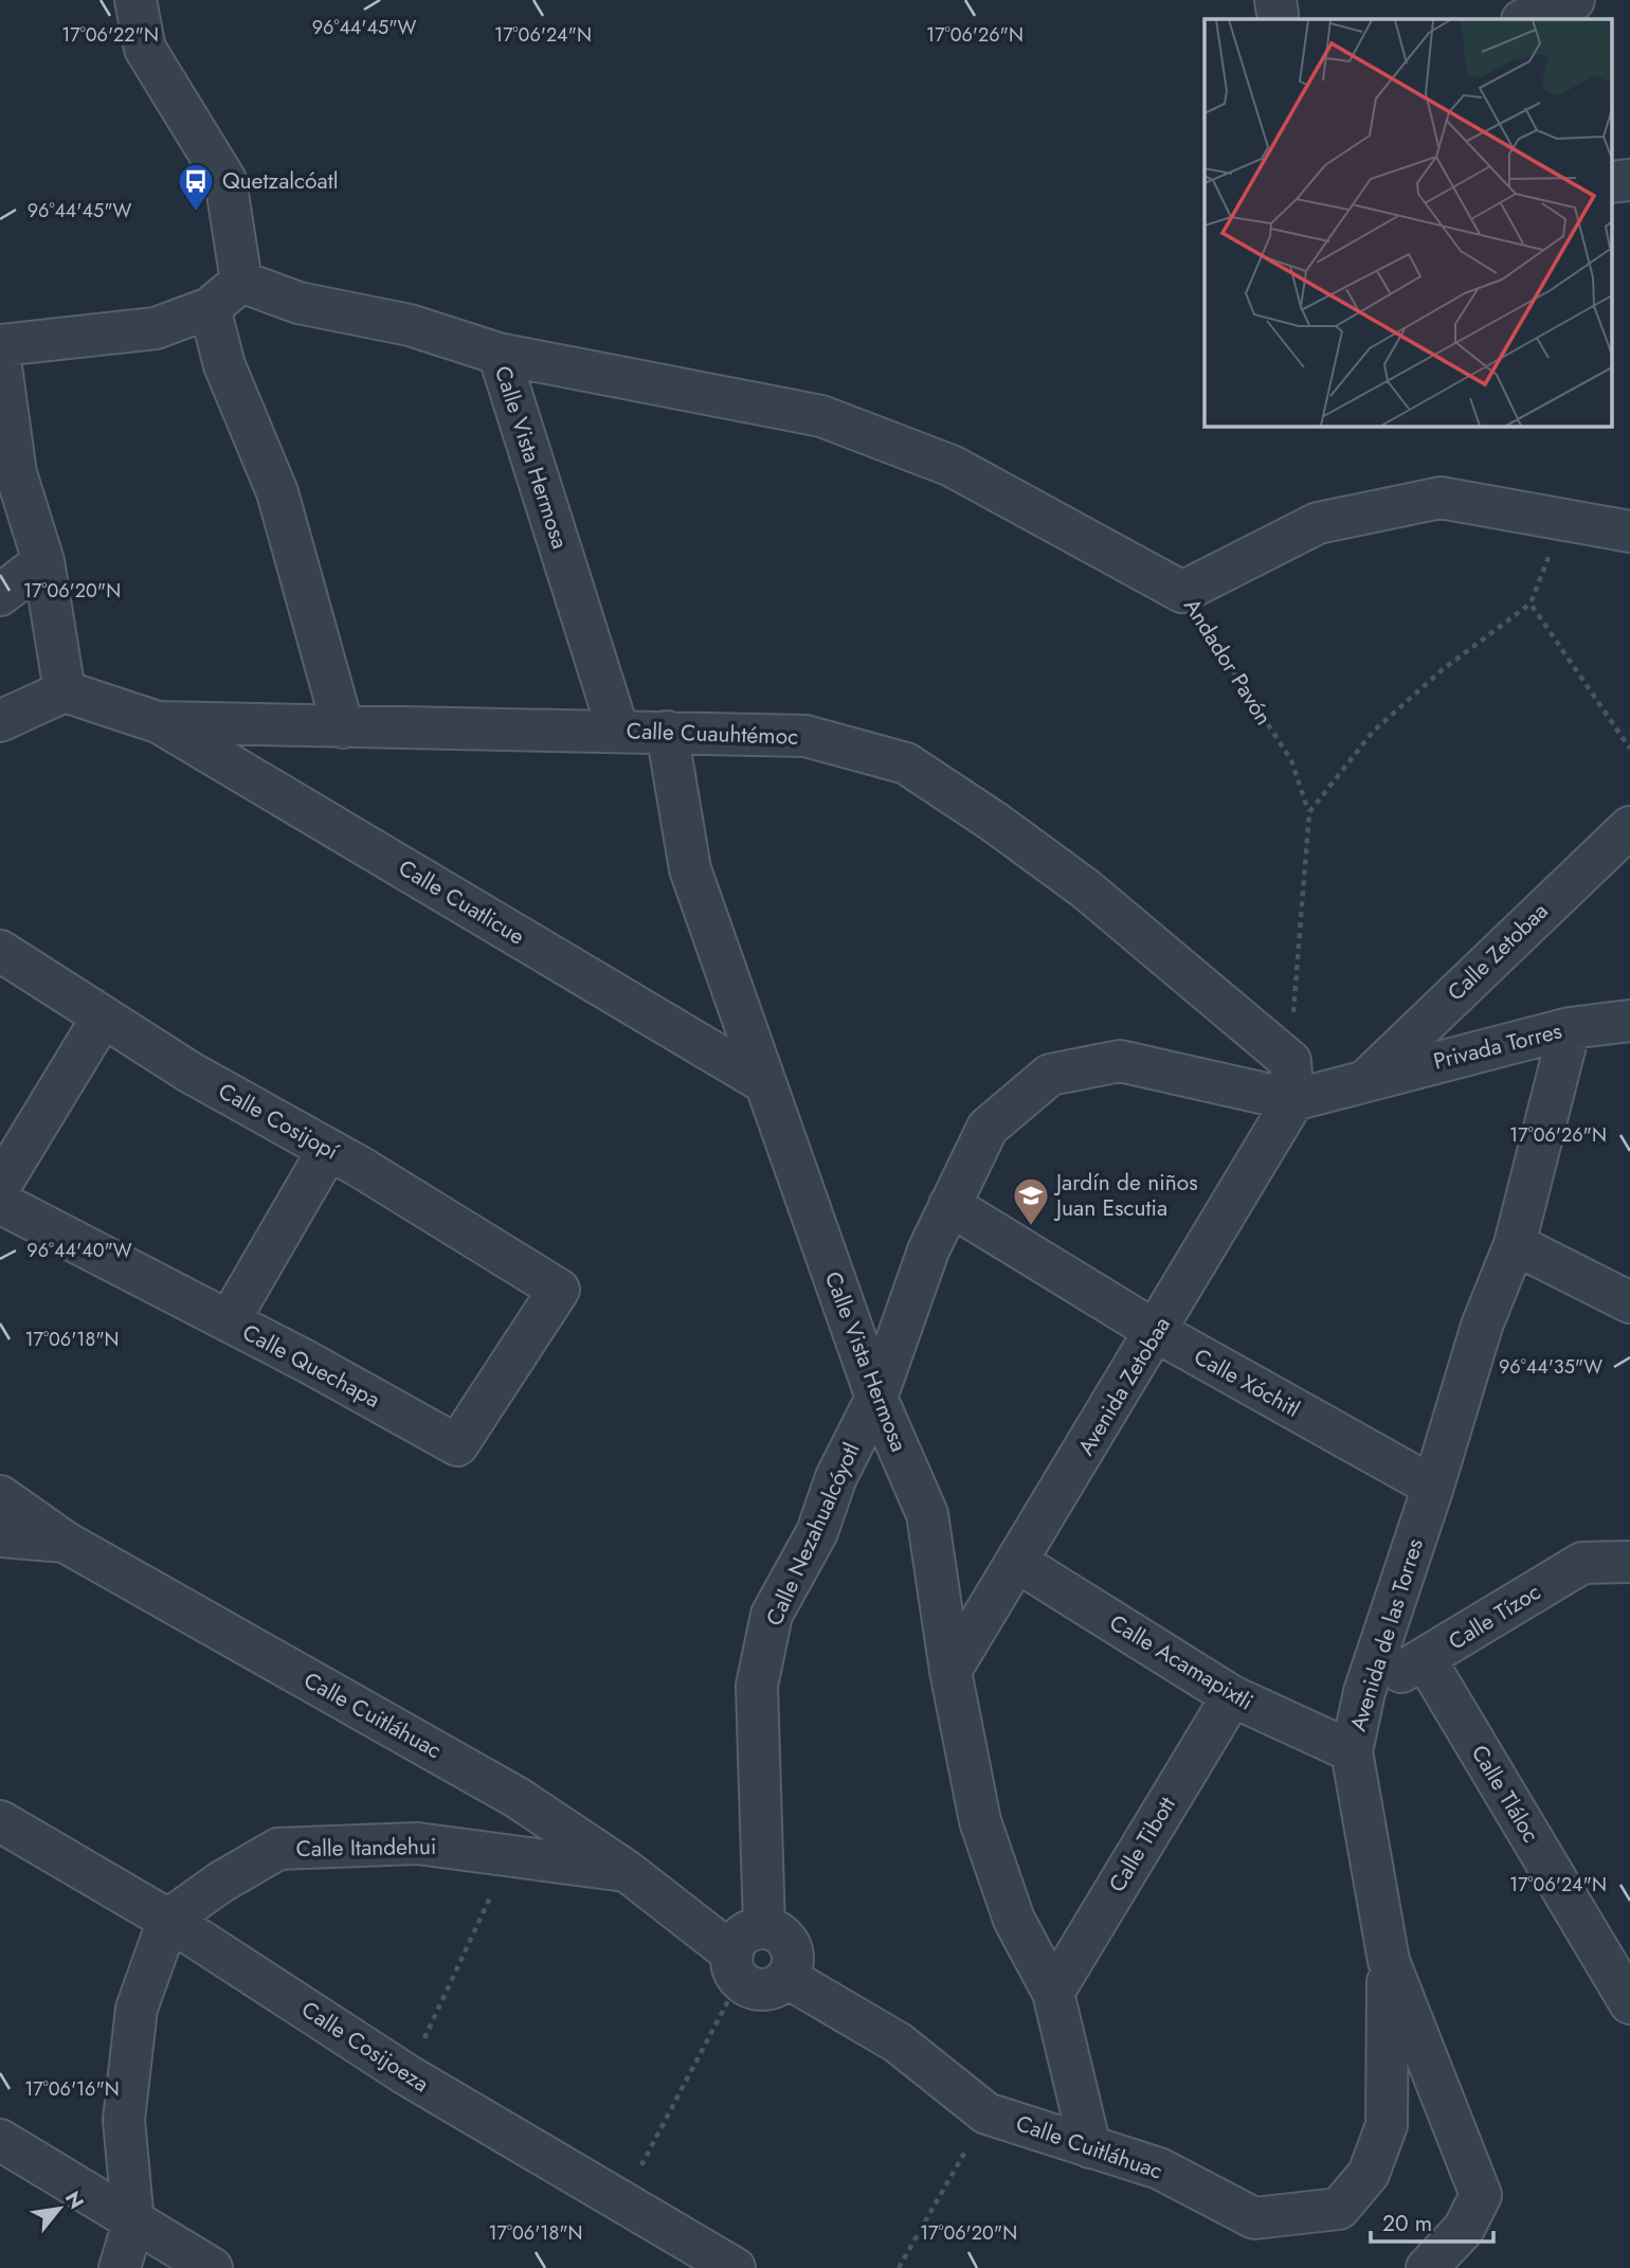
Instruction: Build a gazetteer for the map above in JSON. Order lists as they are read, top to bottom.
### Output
{
  "streets": {
    "street": [
      "Calle Vista Hermosa",
      "Andador Pavón",
      "Calle Cuauhtémoc",
      "Calle Cuatlicue",
      "Calle Zetobaa",
      "Privada Torres",
      "Calle Cosijopí",
      "Calle Quechapa",
      "Calle Xóchitl",
      "Avenida Zetobaa",
      "Calle Nezahualcóyotl",
      "Calle Tízoc",
      "Avenida de las Torres",
      "Calle Acamapixtli",
      "Calle Cuitláhuac",
      "Calle Tláloc",
      "Calle Tibott",
      "Calle Itandehui",
      "Calle Cosijoeza"
    ]
  },
  "crossings": [
    ["Calle Vista Hermosa", "Calle Cuauhtémoc"],
    ["Calle Vista Hermosa", "Calle Cuatlicue"],
    ["Calle Vista Hermosa", "Avenida Zetobaa"],
    ["Calle Vista Hermosa", "Calle Nezahualcóyotl"],
    ["Calle Vista Hermosa", "Calle Cuitláhuac"],
    ["Calle Vista Hermosa", "Calle Tibott"],
    ["Calle Cuauhtémoc", "Calle Cuatlicue"],
    ["Calle Cuauhtémoc", "Avenida Zetobaa"],
    ["Calle Cuauhtémoc", "Calle Nezahualcóyotl"],
    ["Calle Zetobaa", "Privada Torres"],
    ["Calle Zetobaa", "Calle Nezahualcóyotl"],
    ["Privada Torres", "Calle Nezahualcóyotl"],
    ["Privada Torres", "Avenida de las Torres"],
    ["Calle Cosijopí", "Calle Quechapa"],
    ["Calle Xóchitl", "Avenida Zetobaa"],
    ["Calle Xóchitl", "Calle Nezahualcóyotl"],
    ["Calle Xóchitl", "Avenida de las Torres"],
    ["Avenida Zetobaa", "Calle Nezahualcóyotl"],
    ["Avenida Zetobaa", "Calle Acamapixtli"],
    ["Calle Nezahualcóyotl", "Calle Cuitláhuac"],
    ["Calle Tízoc", "Avenida de las Torres"],
    ["Calle Tízoc", "Calle Tláloc"],
    ["Avenida de las Torres", "Calle Acamapixtli"],
    ["Avenida de las Torres", "Calle Cuitláhuac"],
    ["Calle Acamapixtli", "Calle Tibott"],
    ["Calle Cuitláhuac", "Calle Itandehui"],
    ["Calle Itandehui", "Calle Cosijoeza"]
  ],
  "places": {
    "bus stop": ["Quetzalcóatl"],
    "school or university": ["Jardín de niños Juan Escutia"]
  },
  "scale_bar": "20 m",
  "north": "top right",
  "coordinates": [
    "96°44'45\"W",
    "17°06'22\"N",
    "17°06'24\"N",
    "17°06'26\"N",
    "17°06'20\"N",
    "96°44'40\"W",
    "17°06'18\"N",
    "96°44'35\"W",
    "17°06'16\"N"
  ]
}
